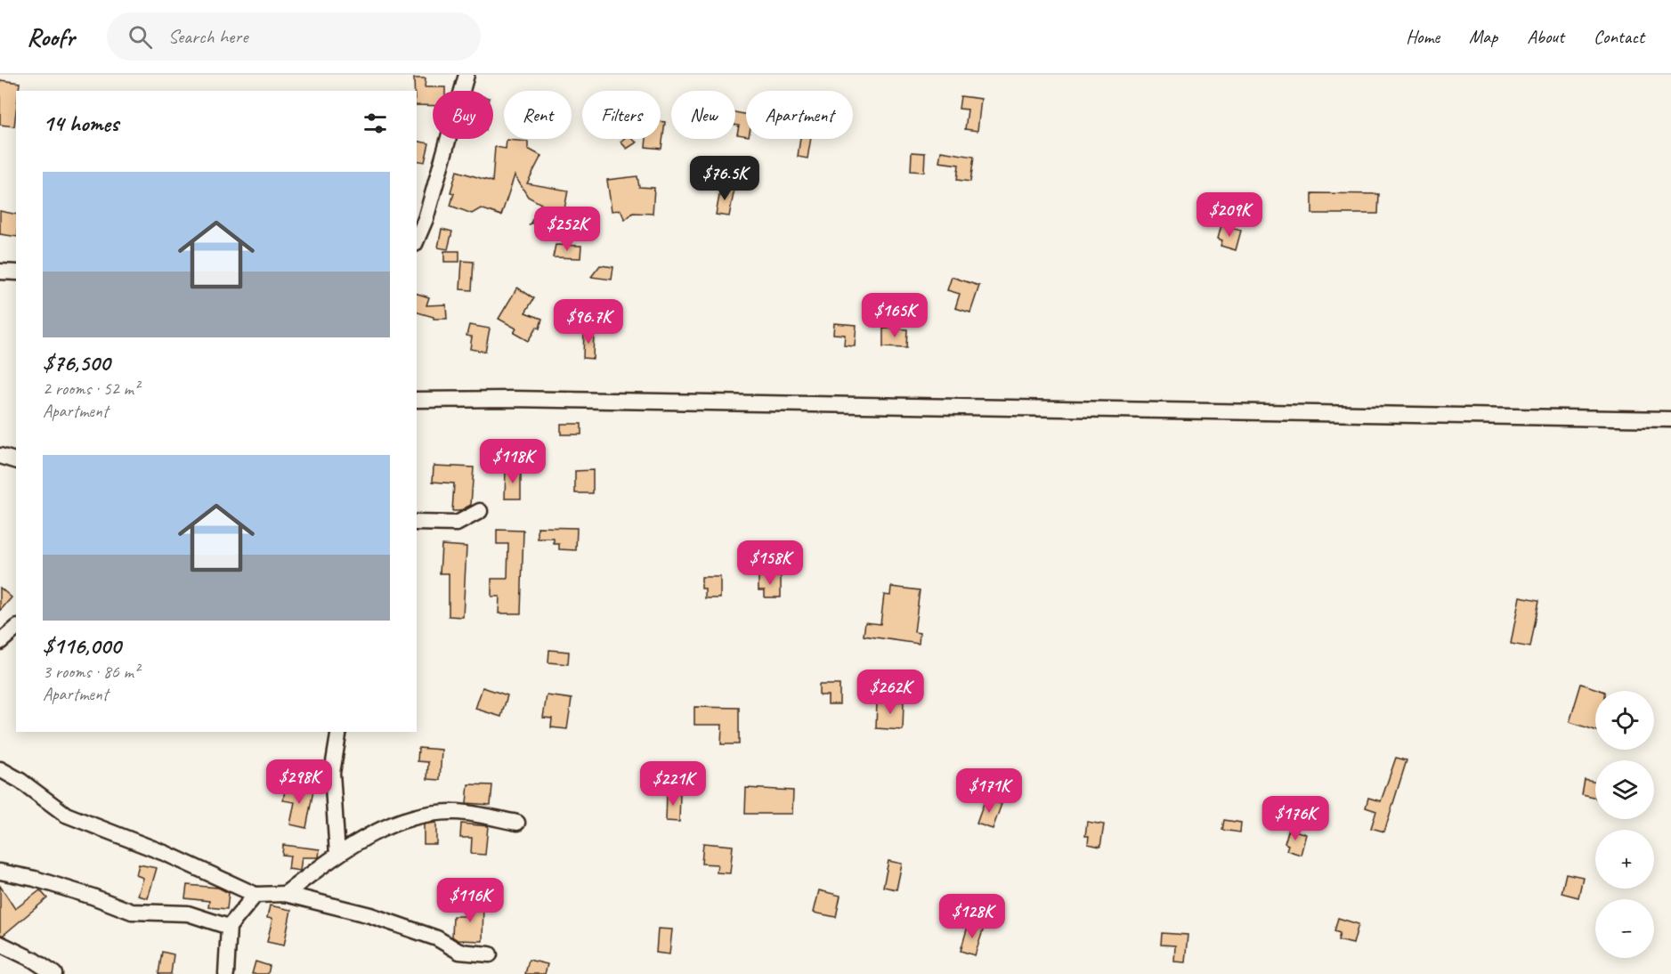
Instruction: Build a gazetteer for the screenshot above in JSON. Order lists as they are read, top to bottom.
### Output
{
  "page": {
    "header": "Roofr",
    "search": "Search here",
    "nav": [
      "Home",
      "Map",
      "About",
      "Contact"
    ],
    "chip": [
      "Buy",
      "Rent",
      "Filters",
      "New",
      "Apartment"
    ],
    "heading": "14 homes",
    "list": [
      {
        "name": "$76,500",
        "note": "2 rooms · 52 m² · Apartment"
      },
      {
        "name": "$116,000",
        "note": "3 rooms · 86 m² · Apartment"
      }
    ],
    "price": [
      "$76.5K",
      "$209K",
      "$252K",
      "$165K",
      "$96.7K",
      "$118K",
      "$158K",
      "$262K",
      "$298K",
      "$221K",
      "$171K",
      "$176K",
      "$116K",
      "$128K"
    ],
    "map_buttons": ["+", "−"]
  }
}
